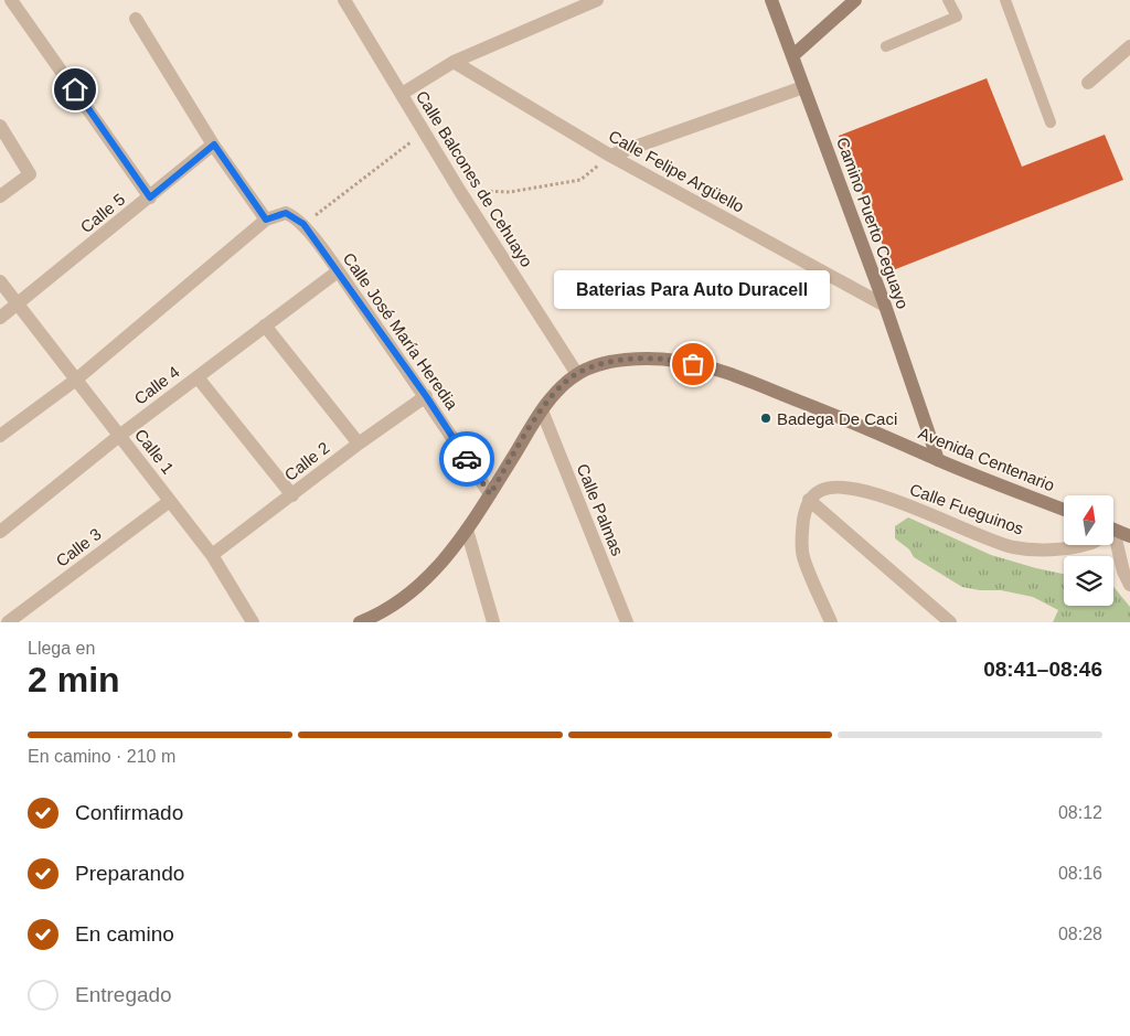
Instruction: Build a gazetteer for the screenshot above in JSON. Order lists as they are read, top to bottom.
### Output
{
  "streets": {
    "main road": ["Camino Puerto Ceguayo", "Avenida Centenario"],
    "street": [
      "Calle Felipe Argüello",
      "Calle Balcones de Cehuayo",
      "Calle 5",
      "Calle José María Heredia",
      "Calle 4",
      "Calle 1",
      "Calle 2",
      "Calle Fueguinos",
      "Calle Palmas",
      "Calle 3"
    ]
  },
  "crossings": [
    ["Calle Felipe Argüello", "Camino Puerto Ceguayo"],
    ["Calle Balcones de Cehuayo", "Avenida Centenario"],
    ["Calle 5", "Calle 1"],
    ["Camino Puerto Ceguayo", "Avenida Centenario"],
    ["Calle José María Heredia", "Calle 4"],
    ["Calle José María Heredia", "Avenida Centenario"],
    ["Calle José María Heredia", "Calle 2"],
    ["Calle 4", "Calle 1"],
    ["Calle 1", "Calle 2"],
    ["Calle 1", "Calle 3"],
    ["Avenida Centenario", "Calle Palmas"]
  ],
  "places": ["Baterias Para Auto Duracell", "Badega De Caci"],
  "north": "top",
  "page": {
    "bubble": "Baterias Para Auto Duracell",
    "heading": ["2 min", "Llega en", "08:41–08:46"],
    "bar": "En camino · 210 m",
    "list": [
      ["Confirmado", "08:12"],
      ["Preparando", "08:16"],
      ["En camino", "08:28"],
      "Entregado"
    ]
  }
}
